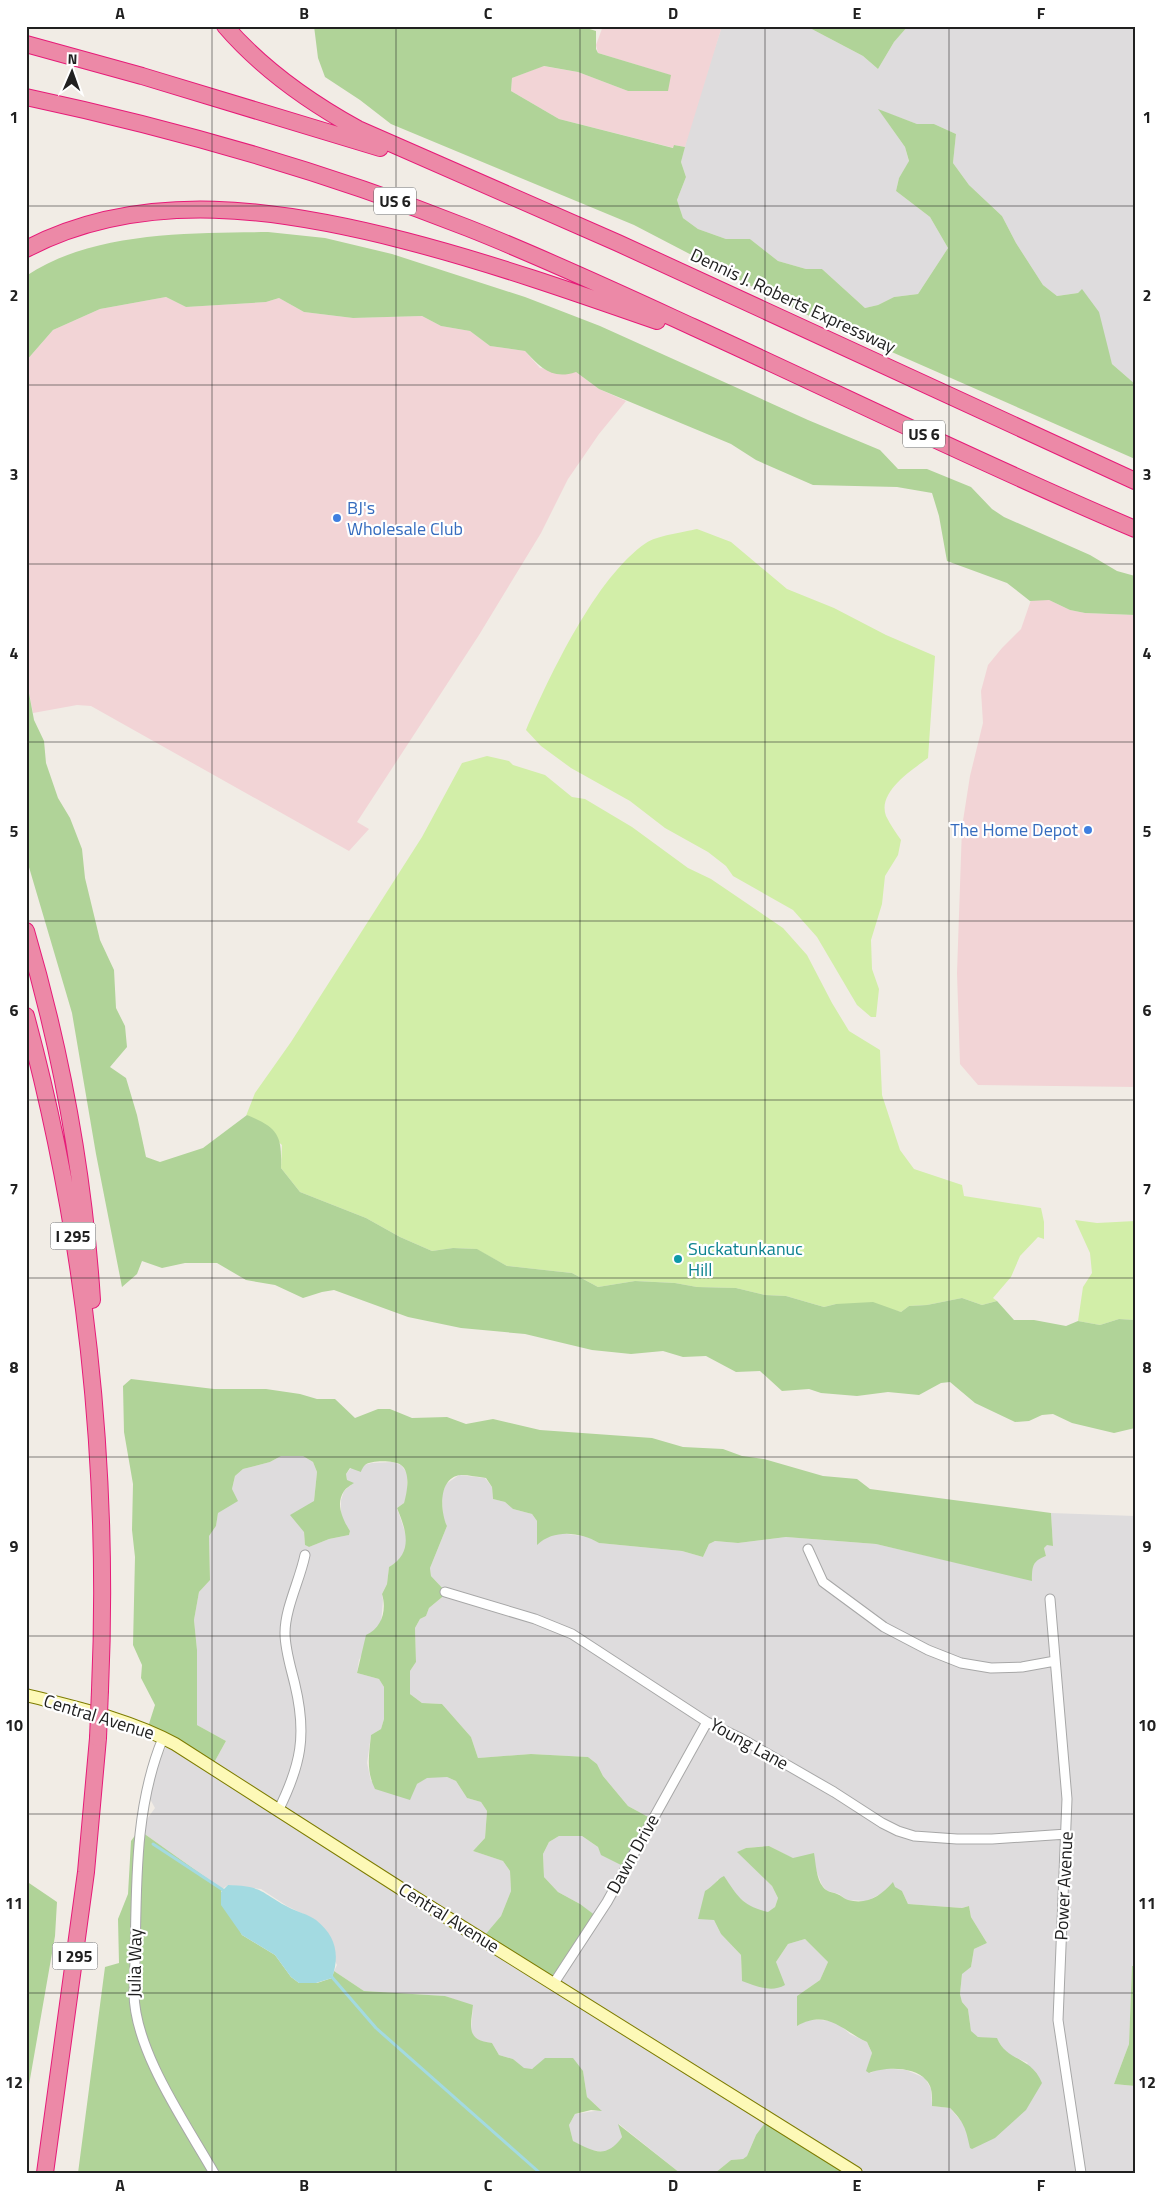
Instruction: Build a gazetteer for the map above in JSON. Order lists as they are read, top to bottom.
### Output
{
  "streets": {
    "highway": ["US 6", "Dennis J. Roberts Expressway", "I 295"],
    "street": [
      "Central Avenue",
      "Young Lane",
      "Dawn Drive",
      "Power Avenue",
      "Julia Way"
    ]
  },
  "crossings": [
    ["US 6", "Dennis J. Roberts Expressway"],
    ["Central Avenue", "Dawn Drive"],
    ["Central Avenue", "Julia Way"],
    ["Young Lane", "Dawn Drive"],
    ["Young Lane", "Power Avenue"]
  ],
  "places": ["BJ's Wholesale Club", "The Home Depot", "Suckatunkanuc Hill"],
  "north": "top",
  "grid": {
    "columns": [
      "A",
      "B",
      "C",
      "D",
      "E",
      "F"
    ],
    "rows": [
      "1",
      "2",
      "3",
      "4",
      "5",
      "6",
      "7",
      "8",
      "9",
      "10",
      "11",
      "12"
    ]
  }
}
